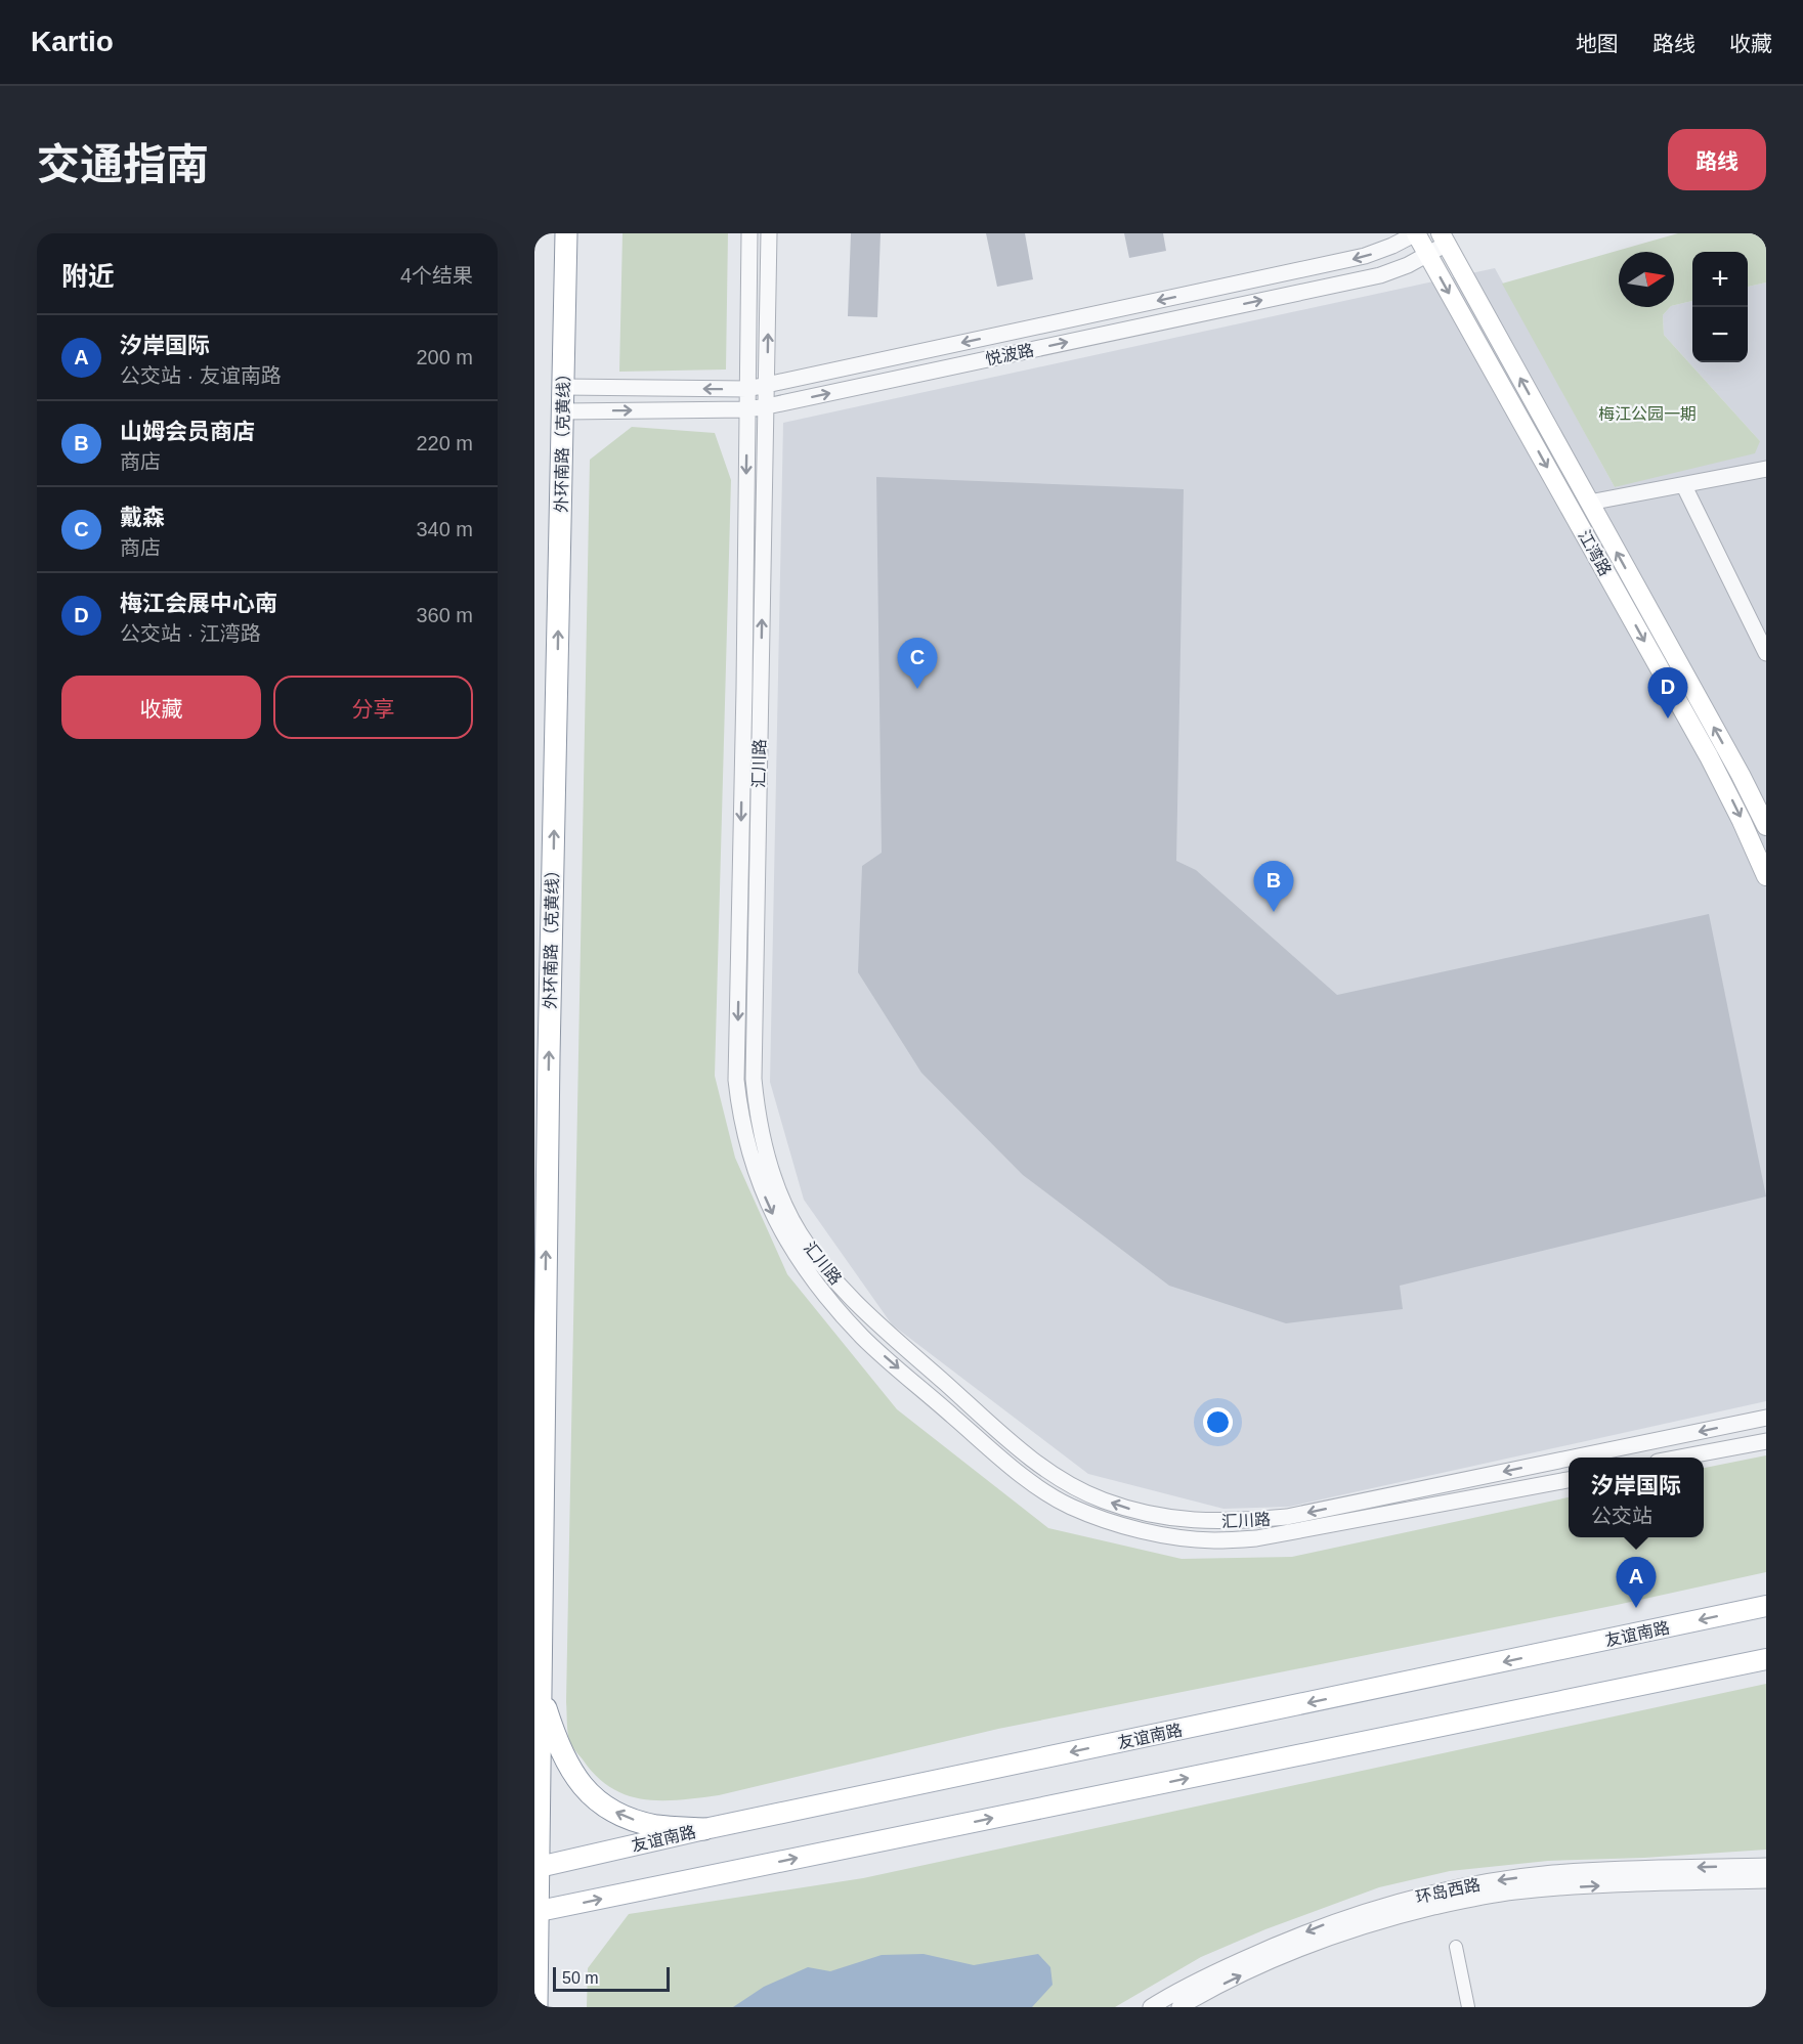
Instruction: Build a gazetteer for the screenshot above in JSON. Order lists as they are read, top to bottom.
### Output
{
  "streets": {
    "highway": ["外环南路（克黄线）"],
    "main road": ["江湾路", "友谊南路"],
    "street": ["悦波路", "汇川路", "环岛西路"]
  },
  "crossings": [
    ["悦波路", "外环南路（克黄线）"],
    ["悦波路", "江湾路"],
    ["悦波路", "汇川路"],
    ["外环南路（克黄线）", "友谊南路"]
  ],
  "one_way": ["外环南路（克黄线）"],
  "parks": ["梅江公园一期"],
  "scale_bar": "50 m",
  "north": "right",
  "page": {
    "header": "Kartio",
    "nav": ["地图", "路线", "收藏"],
    "title": "交通指南",
    "buttons": [
      "路线",
      ["收藏", "分享"]
    ],
    "heading": ["附近", "4个结果"],
    "map_buttons": ["+", "−"],
    "list": [
      {
        "mark": "A",
        "name": "汐岸国际",
        "note": "公交站 · 友谊南路",
        "value": "200 m"
      },
      {
        "mark": "B",
        "name": "山姆会员商店",
        "note": "商店",
        "value": "220 m"
      },
      {
        "mark": "C",
        "name": "戴森",
        "note": "商店",
        "value": "340 m"
      },
      {
        "mark": "D",
        "name": "梅江会展中心南",
        "note": "公交站 · 江湾路",
        "value": "360 m"
      }
    ],
    "pins": [
      "C",
      "D",
      "B",
      "A"
    ],
    "popup": ["汐岸国际", "公交站"],
    "scale": "50 m"
  }
}
